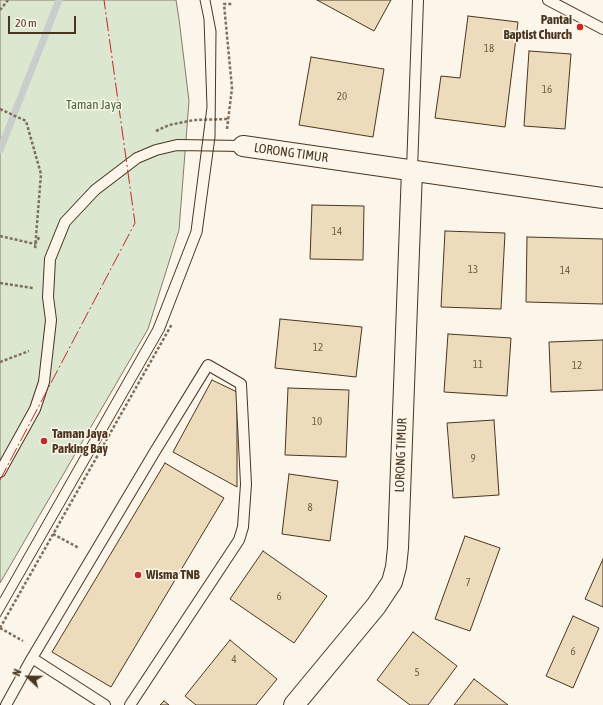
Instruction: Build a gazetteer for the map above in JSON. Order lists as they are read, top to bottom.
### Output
{
  "streets": {
    "street": ["LORONG TIMUR"]
  },
  "parks": ["Taman Jaya"],
  "places": ["Pantai Baptist Church", "Taman Jaya Parking Bay", "Wisma TNB"],
  "house_numbers": [
    "18",
    "16",
    "20",
    "14",
    "13",
    "14",
    "12",
    "11",
    "12",
    "10",
    "9",
    "8",
    "7",
    "6",
    "6",
    "4",
    "5"
  ],
  "scale_bar": "20 m",
  "north": "left"
}
